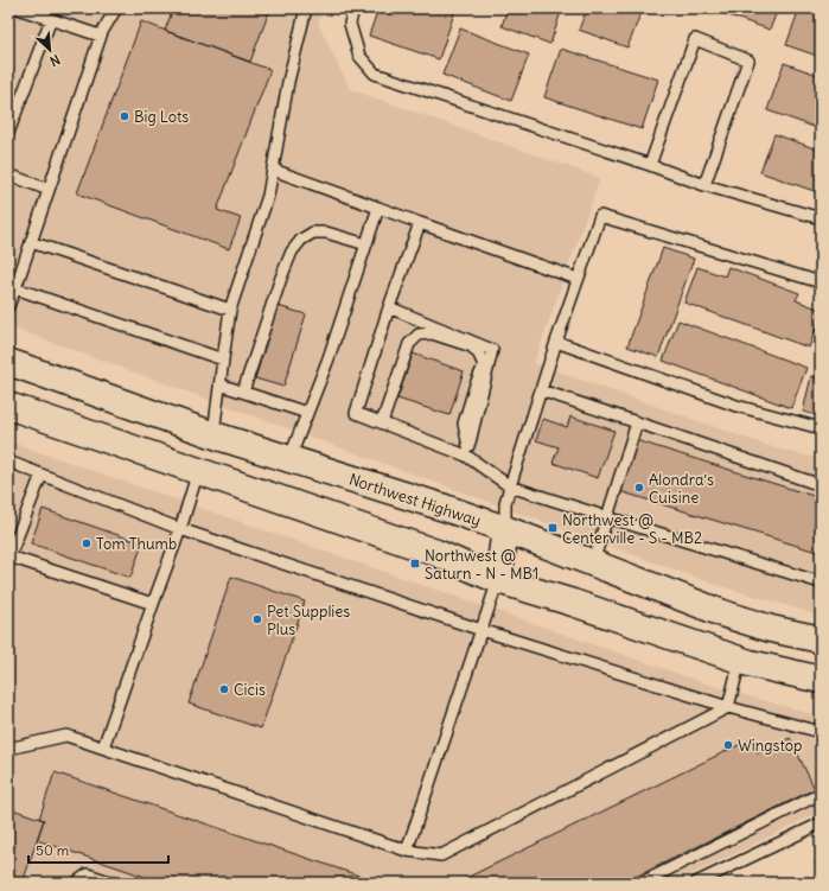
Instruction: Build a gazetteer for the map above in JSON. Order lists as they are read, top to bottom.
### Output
{
  "streets": {
    "main road": ["Northwest Highway"]
  },
  "places": {
    "other": [
      "Big Lots",
      "Alondra’s Cuisine",
      "Tom Thumb",
      "Pet Supplies Plus",
      "Cicis",
      "Wingstop"
    ],
    "transit": ["Northwest @ Centerville - S - MB2", "Northwest @ Saturn - N - MB1"]
  },
  "scale_bar": "50 m",
  "north": "bottom right"
}
